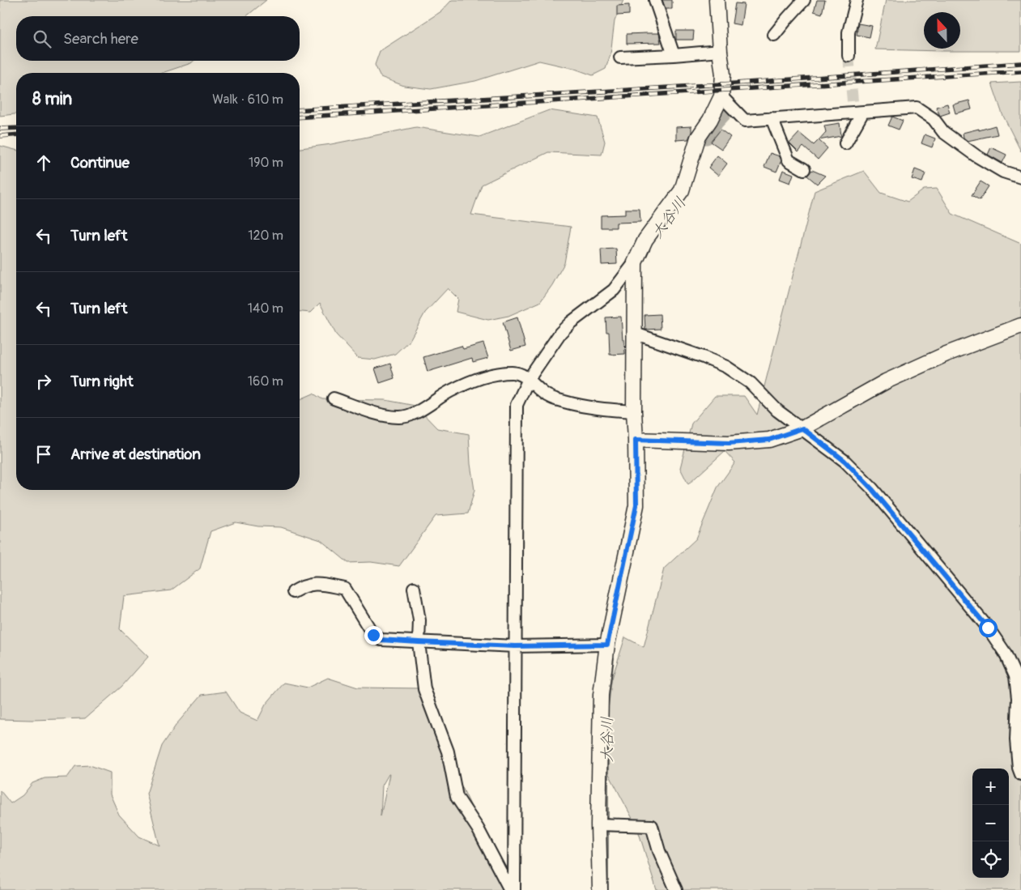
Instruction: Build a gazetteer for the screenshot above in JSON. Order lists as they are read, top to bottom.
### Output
{
  "water": ["大谷川"],
  "north": "top",
  "page": {
    "search": "Search here",
    "heading": ["8 min", "Walk · 610 m"],
    "list": [
      ["Continue", "190 m"],
      ["Turn left", "120 m"],
      ["Turn left", "140 m"],
      ["Turn right", "160 m"],
      "Arrive at destination"
    ],
    "map_buttons": ["+", "−"]
  }
}
